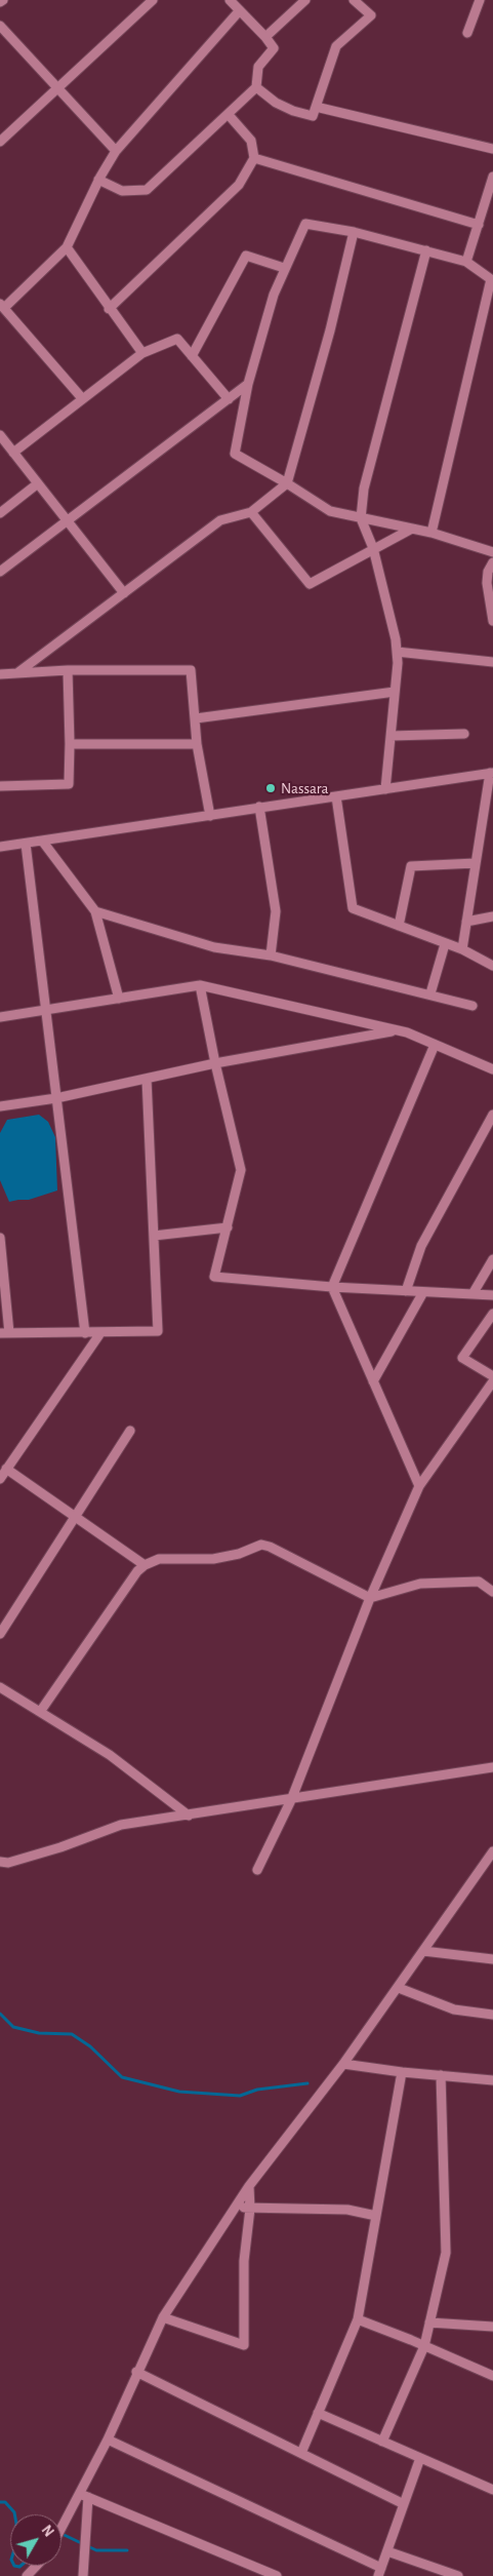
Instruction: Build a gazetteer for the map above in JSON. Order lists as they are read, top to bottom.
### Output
{
  "places": ["Nassara"],
  "north": "top right"
}
